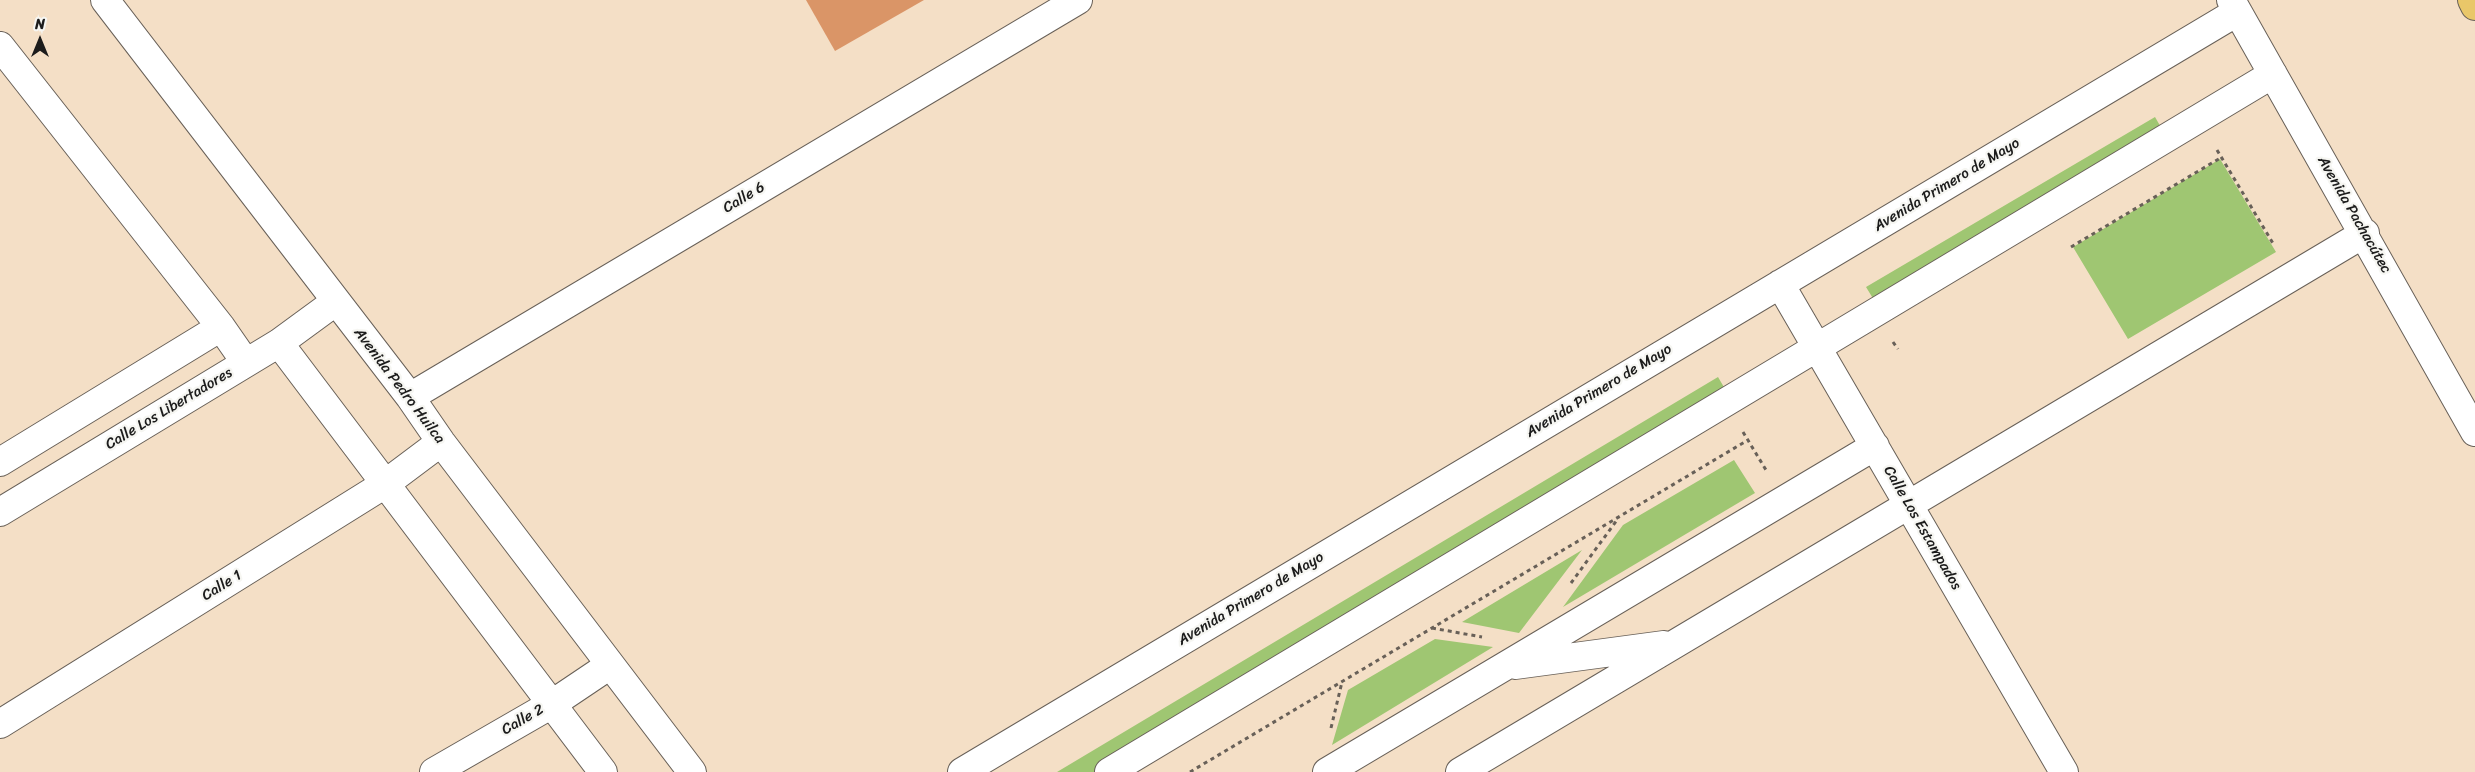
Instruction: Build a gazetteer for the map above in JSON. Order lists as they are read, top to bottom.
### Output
{
  "streets": {
    "street": [
      "Avenida Primero de Mayo",
      "Calle 6",
      "Avenida Pachacútec",
      "Avenida Pedro Huilca",
      "Calle Los Libertadores",
      "Calle Los Estampados",
      "Calle 1",
      "Calle 2"
    ]
  },
  "crossings": [
    ["Avenida Primero de Mayo", "Avenida Pachacútec"],
    ["Avenida Primero de Mayo", "Calle Los Estampados"],
    ["Calle 6", "Avenida Pedro Huilca"],
    ["Avenida Pedro Huilca", "Calle Los Libertadores"],
    ["Avenida Pedro Huilca", "Calle 1"],
    ["Avenida Pedro Huilca", "Calle 2"]
  ],
  "north": "top"
}
